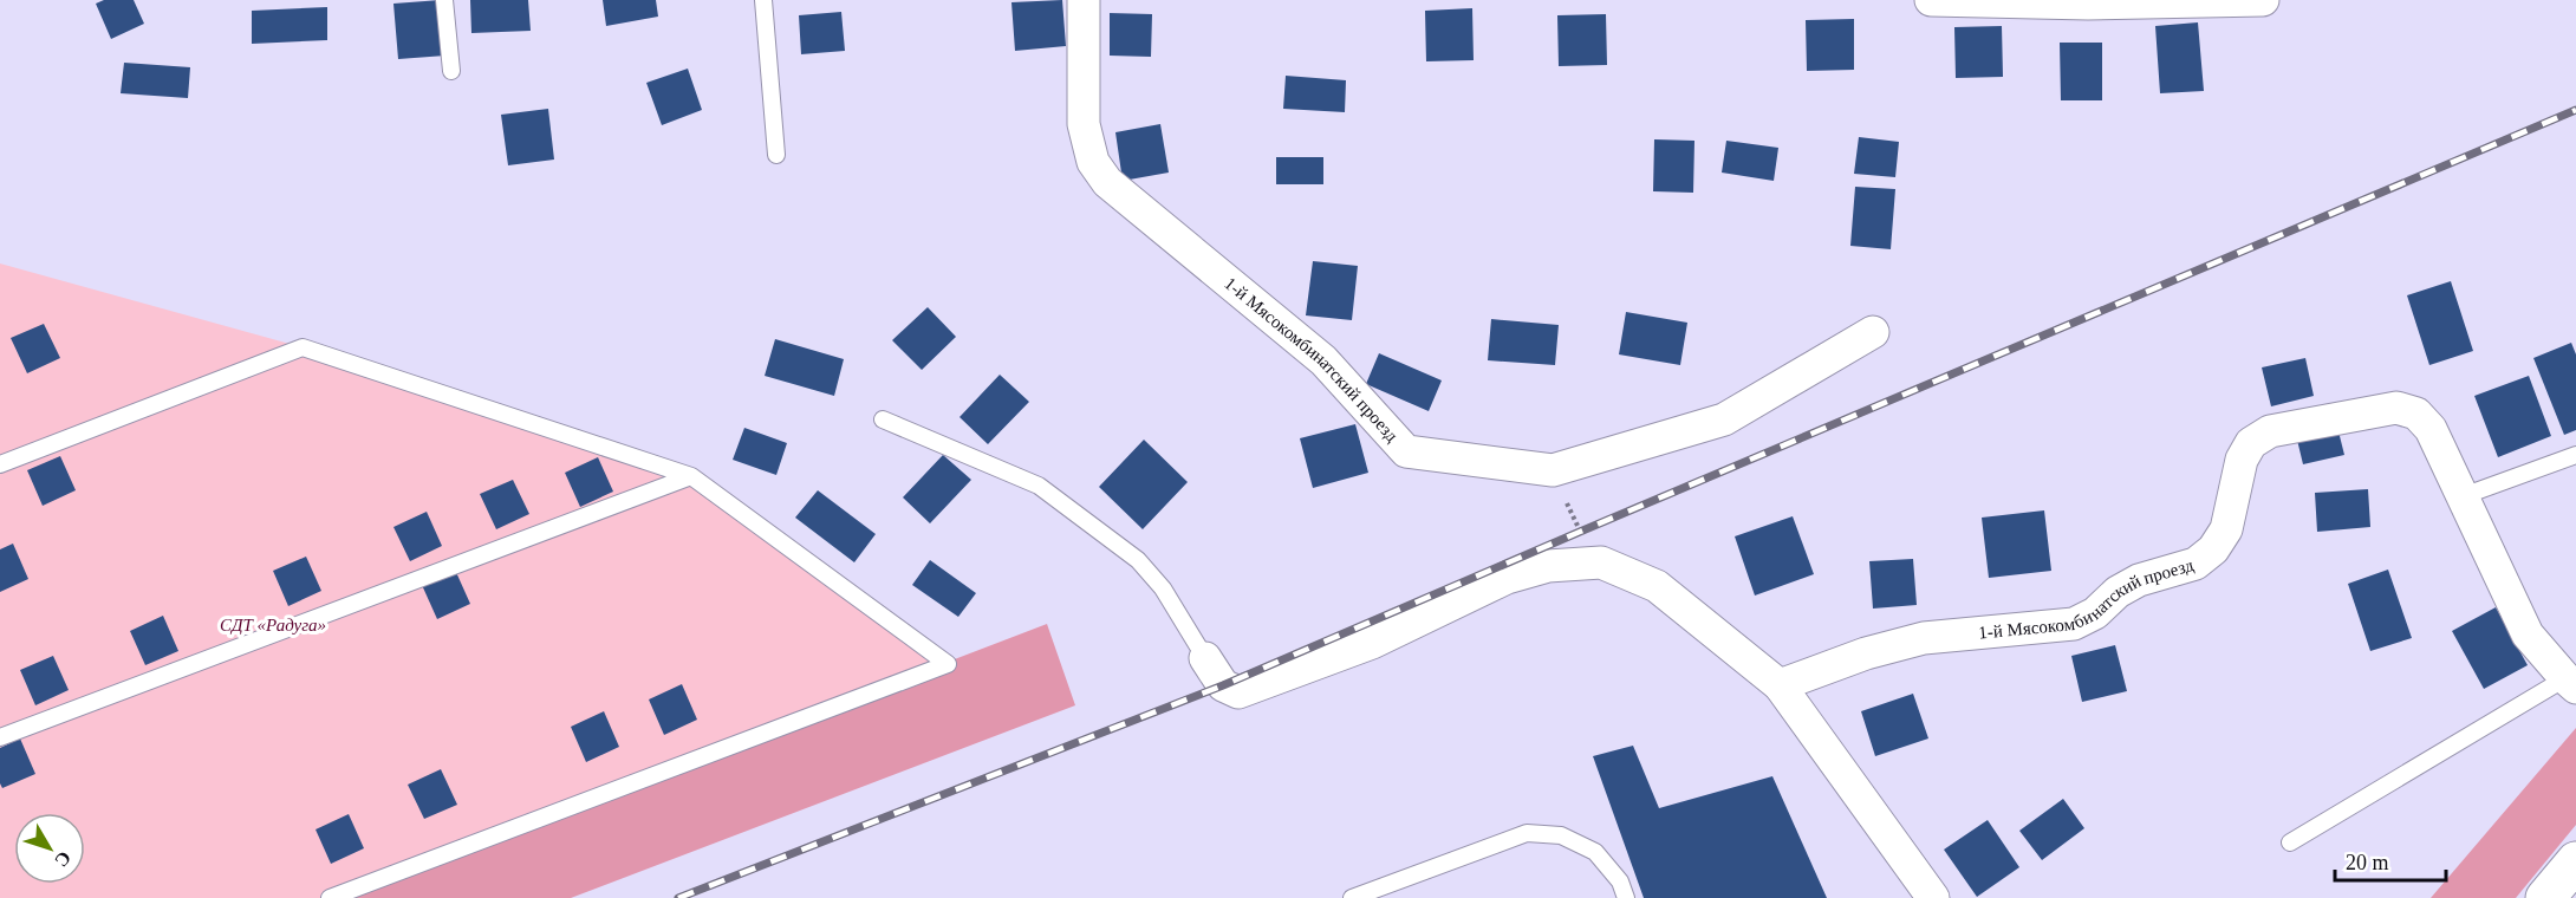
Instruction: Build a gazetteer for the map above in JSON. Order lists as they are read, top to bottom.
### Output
{
  "streets": {
    "street": ["1-й Мясокомбинатский проезд"]
  },
  "parks": ["СДТ «Радуга»"],
  "scale_bar": "20 m",
  "north": "bottom right"
}
